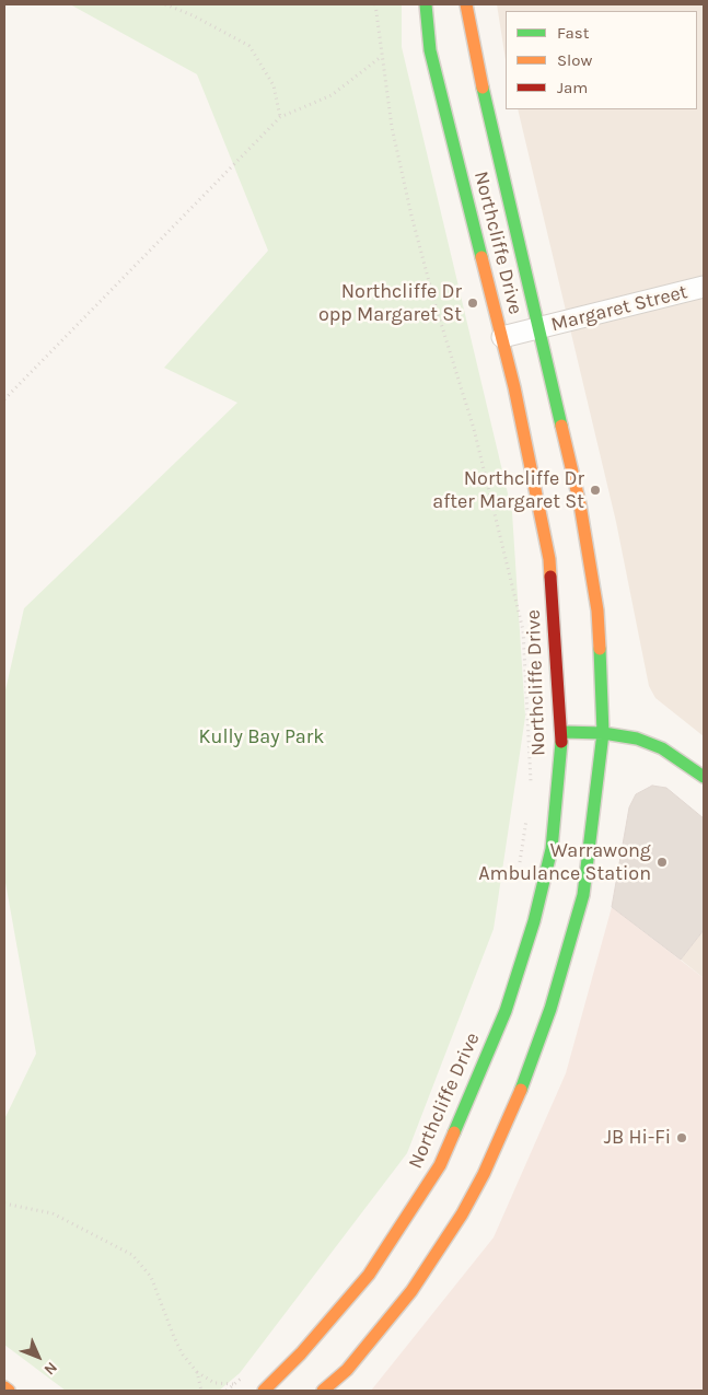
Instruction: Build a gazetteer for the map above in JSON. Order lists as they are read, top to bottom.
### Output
{
  "streets": {
    "main road": ["Northcliffe Drive"],
    "street": ["Margaret Street"]
  },
  "crossings": [
    ["Northcliffe Drive", "Margaret Street"]
  ],
  "parks": ["Kully Bay Park"],
  "places": [
    "Northcliffe Dr opp Margaret St",
    "Northcliffe Dr after Margaret St",
    "Warrawong Ambulance Station",
    "JB Hi-Fi"
  ],
  "legend": ["Fast", "Slow", "Jam"],
  "north": "bottom right"
}
